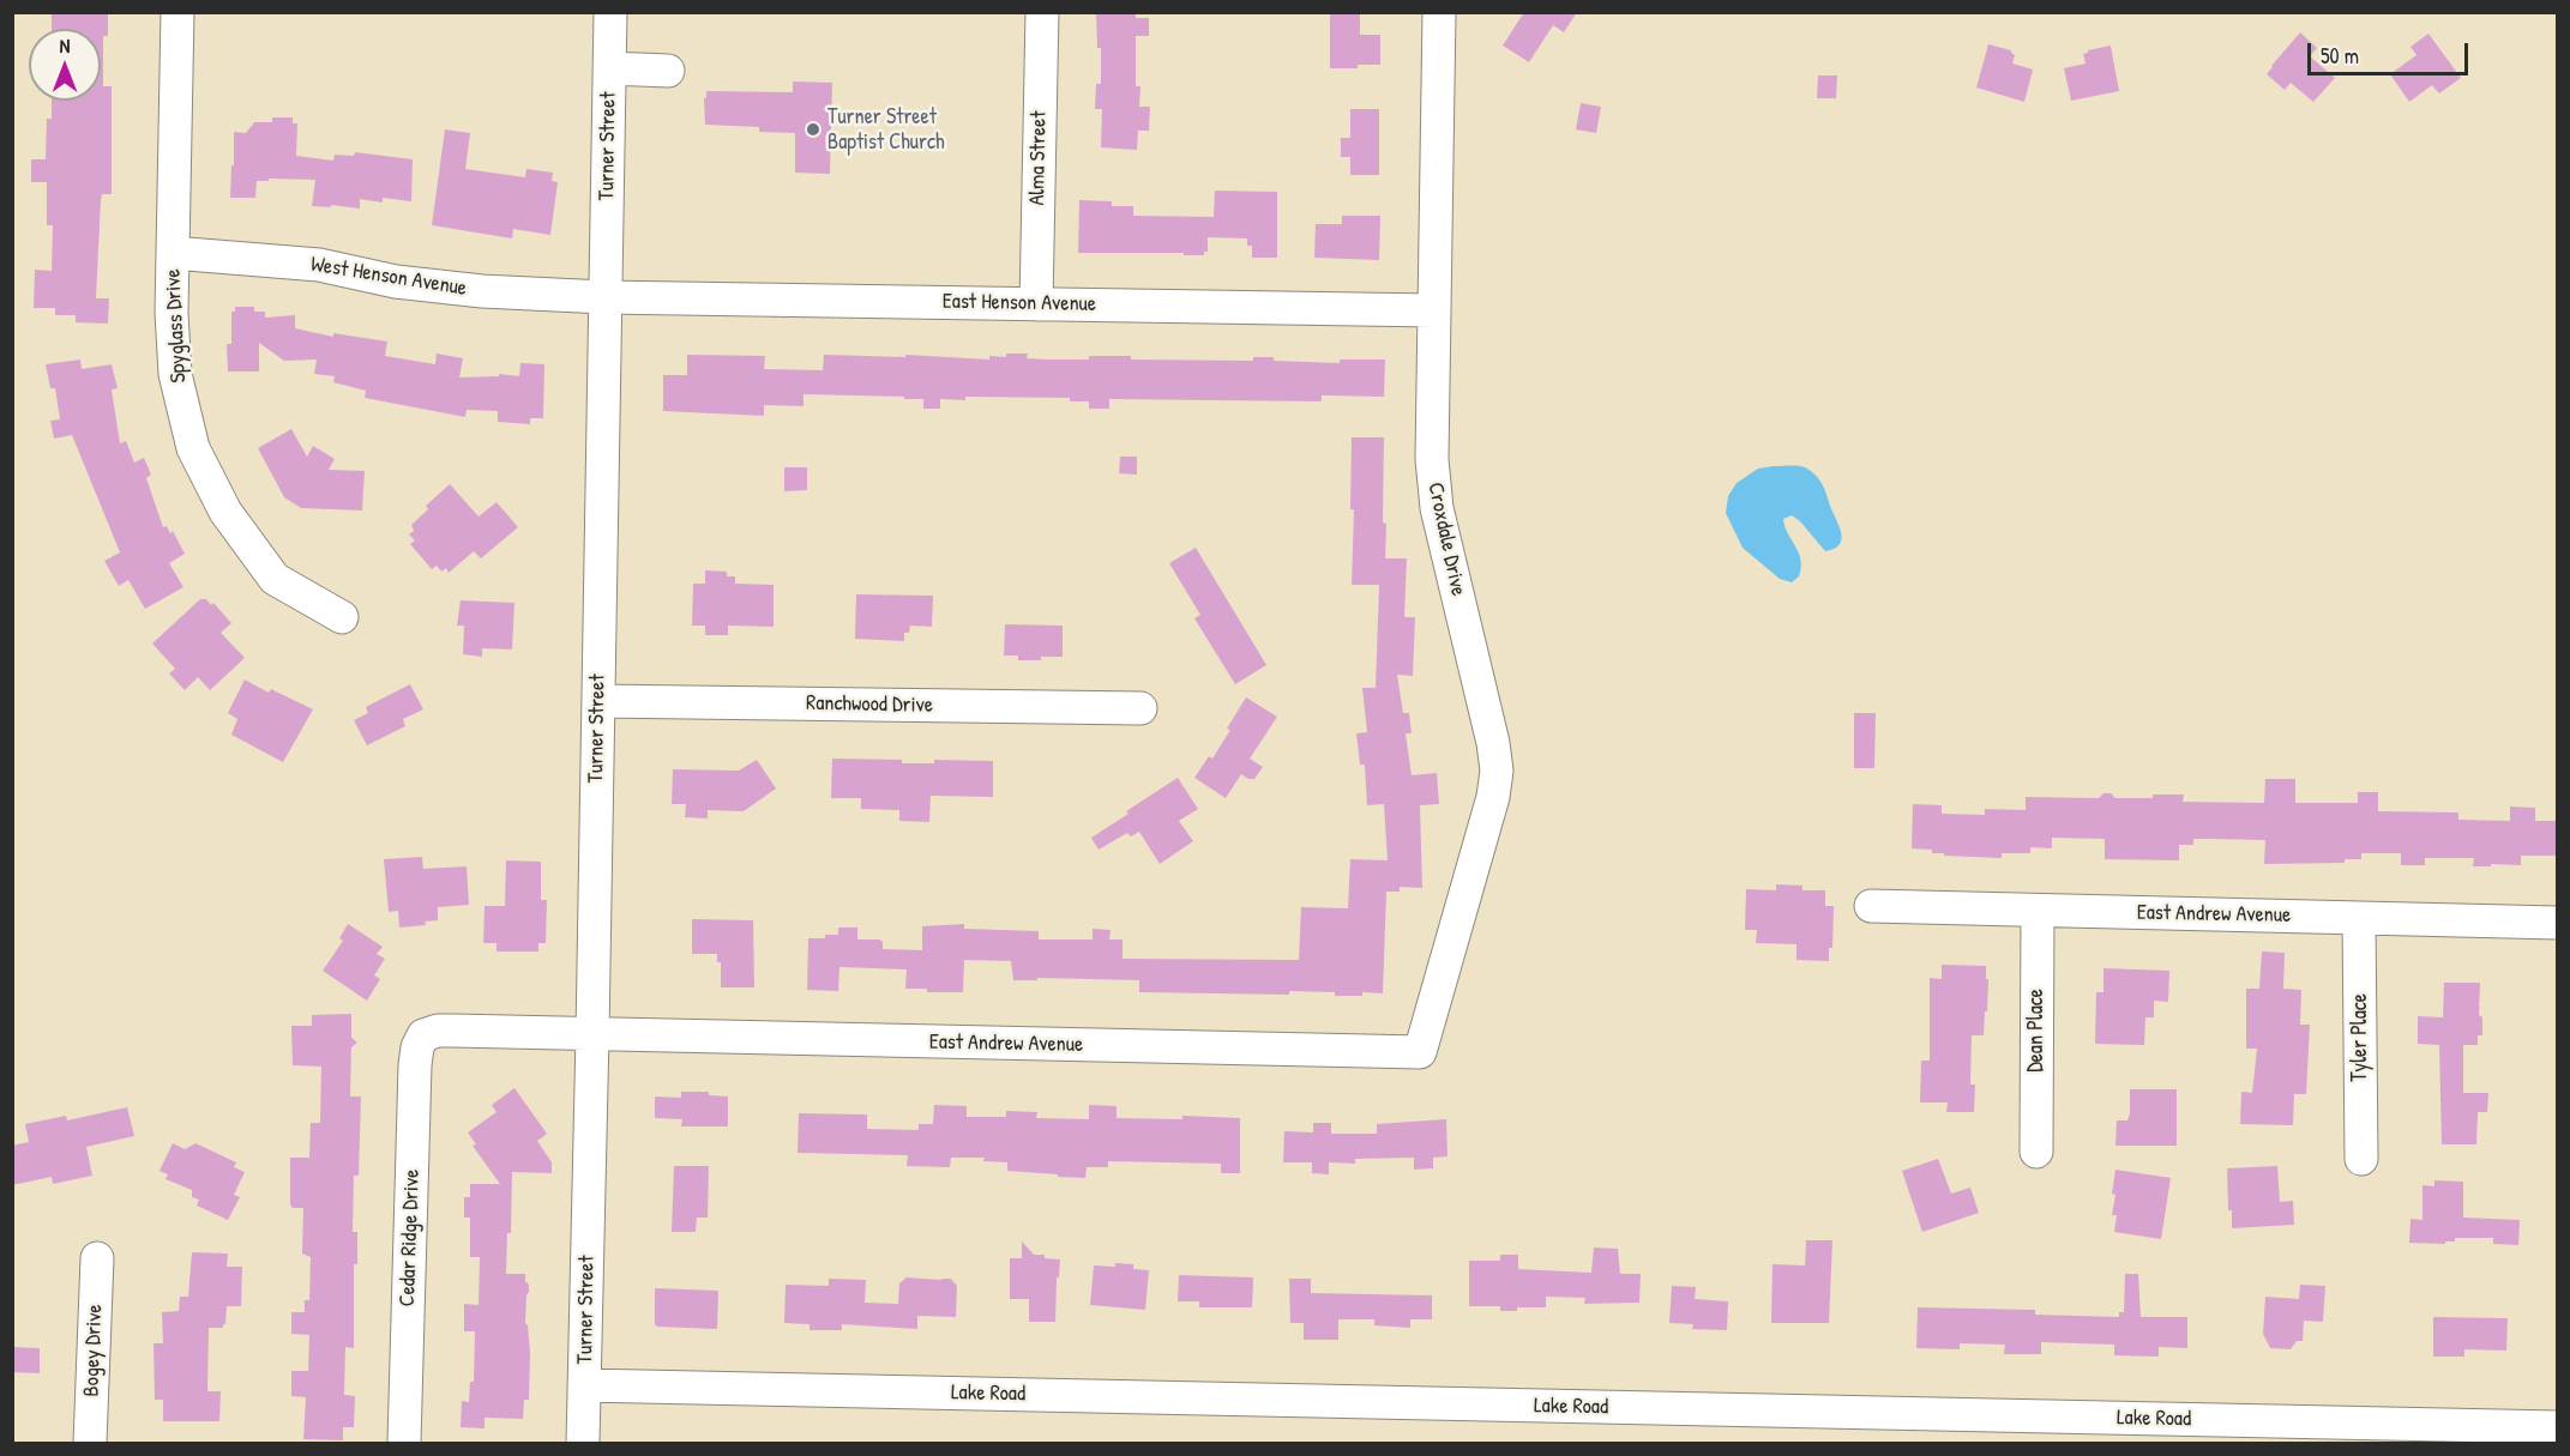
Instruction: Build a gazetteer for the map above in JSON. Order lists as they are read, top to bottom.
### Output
{
  "streets": {
    "street": [
      "Turner Street",
      "Alma Street",
      "West Henson Avenue",
      "East Henson Avenue",
      "Spyglass Drive",
      "Croxdale Drive",
      "Ranchwood Drive",
      "East Andrew Avenue",
      "Dean Place",
      "Tyler Place",
      "Cedar Ridge Drive",
      "Bogey Drive",
      "Lake Road"
    ]
  },
  "crossings": [
    ["Turner Street", "West Henson Avenue"],
    ["Turner Street", "East Henson Avenue"],
    ["Turner Street", "Ranchwood Drive"],
    ["Turner Street", "East Andrew Avenue"],
    ["Turner Street", "Lake Road"],
    ["Alma Street", "East Henson Avenue"],
    ["West Henson Avenue", "East Henson Avenue"],
    ["West Henson Avenue", "Spyglass Drive"],
    ["East Henson Avenue", "Croxdale Drive"],
    ["Croxdale Drive", "East Andrew Avenue"],
    ["East Andrew Avenue", "Dean Place"],
    ["East Andrew Avenue", "Tyler Place"],
    ["East Andrew Avenue", "Cedar Ridge Drive"]
  ],
  "places": ["Turner Street Baptist Church"],
  "scale_bar": "50 m",
  "north": "top"
}
